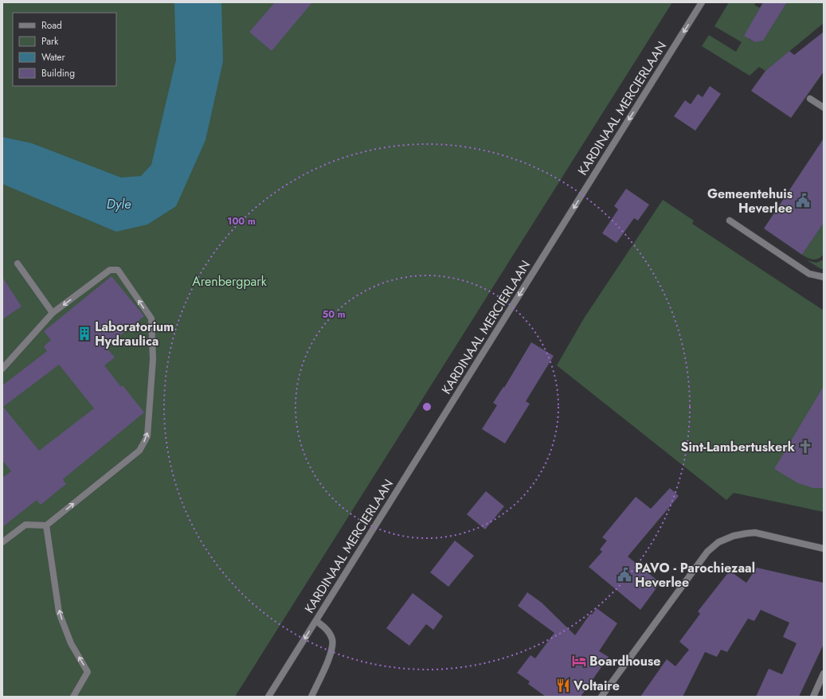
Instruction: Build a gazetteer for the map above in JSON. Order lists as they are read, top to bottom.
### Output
{
  "streets": {
    "street": ["KARDINAAL MERCIERLAAN"]
  },
  "one_way": ["KARDINAAL MERCIERLAAN"],
  "water": ["Dyle"],
  "parks": ["Arenbergpark"],
  "places": {
    "public building": ["Gemeentehuis Heverlee", "PAVO - Parochiezaal Heverlee"],
    "building": ["Laboratorium Hydraulica"],
    "church": ["Sint-Lambertuskerk"],
    "hotel": ["Boardhouse"],
    "restaurant": ["Voltaire"]
  },
  "legend": [
    "Road",
    "Park",
    "Water",
    "Building"
  ],
  "rings": ["100 m", "50 m"]
}
